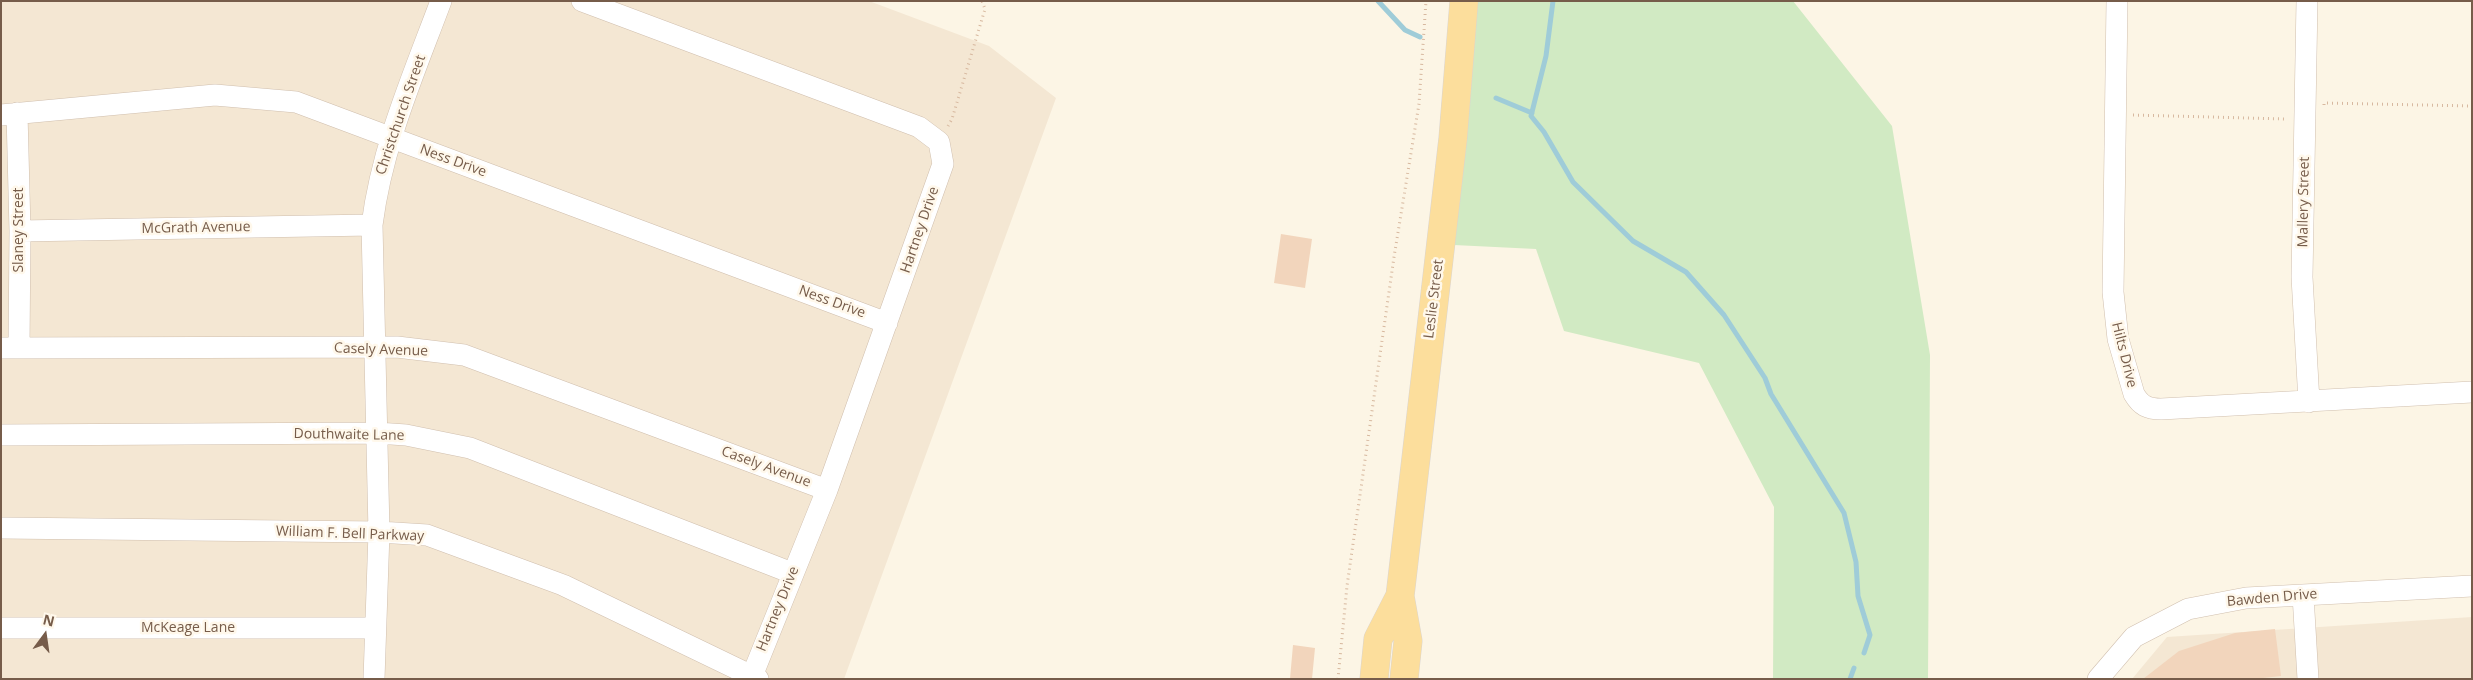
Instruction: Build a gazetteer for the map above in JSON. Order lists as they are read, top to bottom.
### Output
{
  "streets": {
    "main road": ["Leslie Street"],
    "street": [
      "Christchurch Street",
      "Ness Drive",
      "Mallery Street",
      "McGrath Avenue",
      "Slaney Street",
      "Hartney Drive",
      "Casely Avenue",
      "Hilts Drive",
      "Douthwaite Lane",
      "William F. Bell Parkway",
      "Bawden Drive",
      "McKeage Lane"
    ]
  },
  "crossings": [
    ["Christchurch Street", "Ness Drive"],
    ["Christchurch Street", "McGrath Avenue"],
    ["Christchurch Street", "Casely Avenue"],
    ["Christchurch Street", "Douthwaite Lane"],
    ["Christchurch Street", "William F. Bell Parkway"],
    ["Christchurch Street", "McKeage Lane"],
    ["Ness Drive", "Slaney Street"],
    ["Ness Drive", "Hartney Drive"],
    ["Mallery Street", "Hilts Drive"],
    ["McGrath Avenue", "Slaney Street"],
    ["Slaney Street", "Casely Avenue"],
    ["Hartney Drive", "Casely Avenue"],
    ["Hartney Drive", "Douthwaite Lane"],
    ["Hartney Drive", "William F. Bell Parkway"]
  ],
  "north": "top"
}
